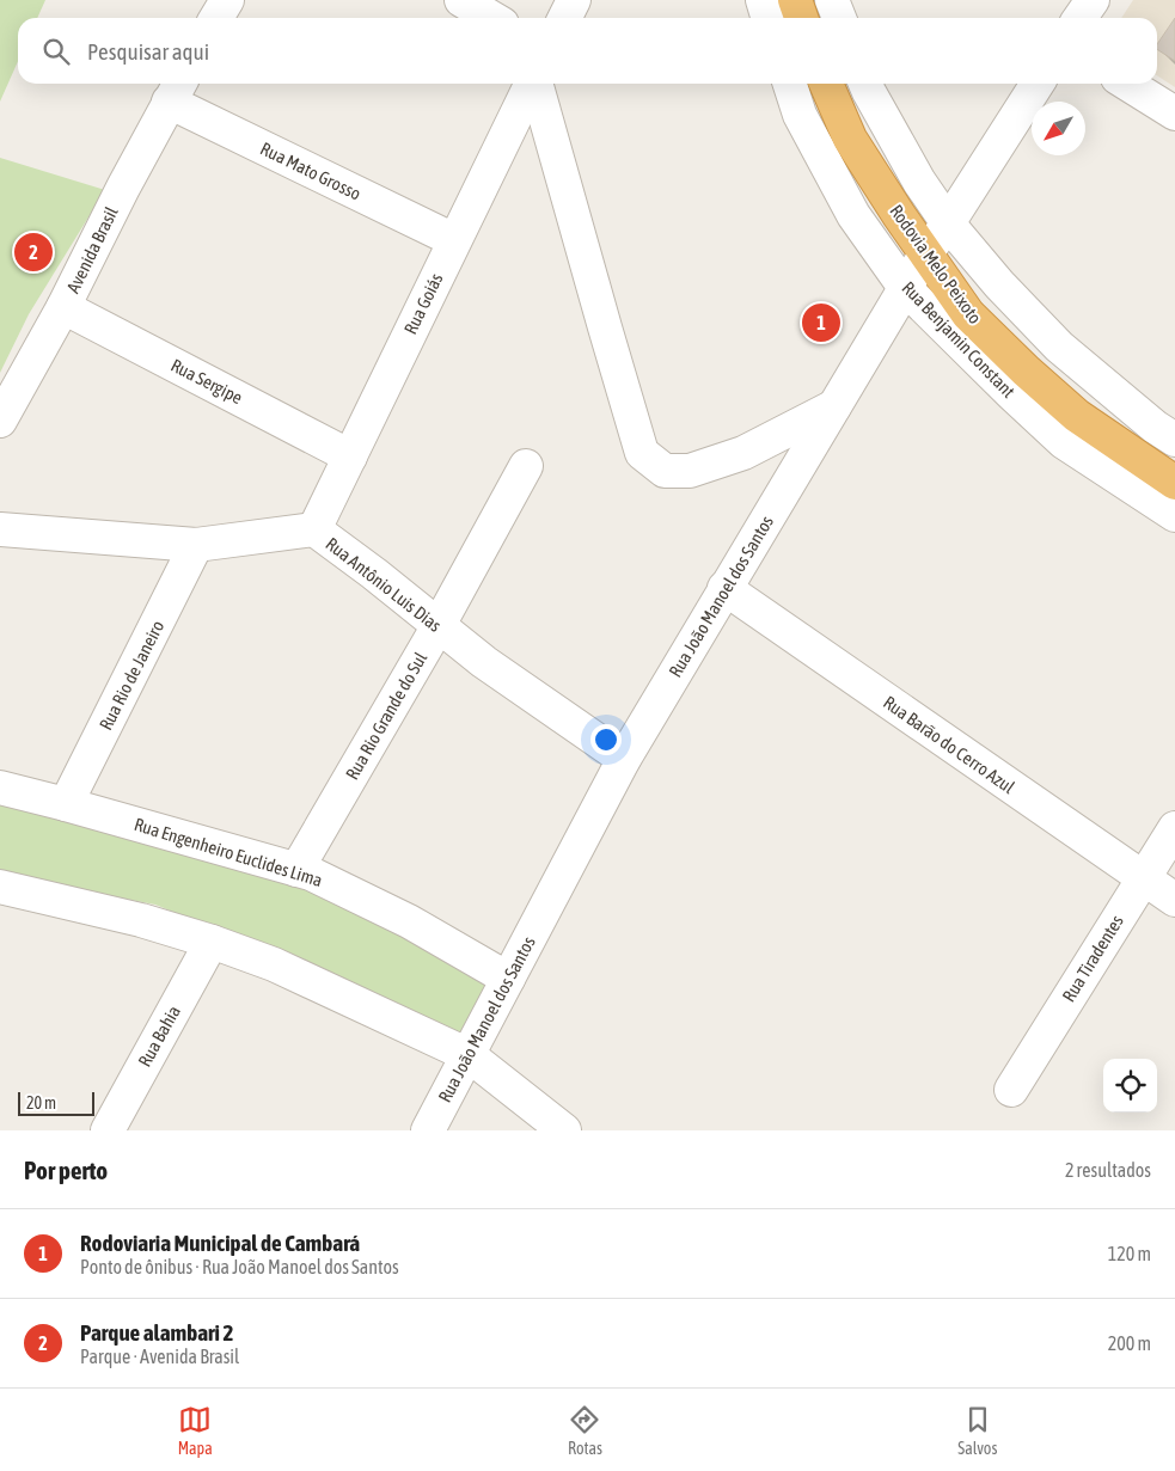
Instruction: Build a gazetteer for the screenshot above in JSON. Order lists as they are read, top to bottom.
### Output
{
  "streets": {
    "highway": ["Rodovia Melo Peixoto"],
    "street": [
      "Rua Mato Grosso",
      "Avenida Brasil",
      "Rua Goiás",
      "Rua Benjamin Constant",
      "Rua Sergipe",
      "Rua Antônio Luis Dias",
      "Rua João Manoel dos Santos",
      "Rua Rio de Janeiro",
      "Rua Rio Grande do Sul",
      "Rua Barão do Cerro Azul",
      "Rua Engenheiro Euclides Lima",
      "Rua Tiradentes",
      "Rua Bahia"
    ]
  },
  "crossings": [
    ["Rua Mato Grosso", "Avenida Brasil"],
    ["Rua Mato Grosso", "Rua Goiás"],
    ["Avenida Brasil", "Rua Sergipe"],
    ["Rodovia Melo Peixoto", "Rua João Manoel dos Santos"],
    ["Rua Goiás", "Rua Sergipe"],
    ["Rua Goiás", "Rua Antônio Luis Dias"],
    ["Rua Benjamin Constant", "Rua João Manoel dos Santos"],
    ["Rua Antônio Luis Dias", "Rua João Manoel dos Santos"],
    ["Rua Antônio Luis Dias", "Rua Rio de Janeiro"],
    ["Rua Antônio Luis Dias", "Rua Rio Grande do Sul"],
    ["Rua João Manoel dos Santos", "Rua Barão do Cerro Azul"],
    ["Rua João Manoel dos Santos", "Rua Engenheiro Euclides Lima"],
    ["Rua Rio de Janeiro", "Rua Engenheiro Euclides Lima"],
    ["Rua Rio Grande do Sul", "Rua Engenheiro Euclides Lima"],
    ["Rua Barão do Cerro Azul", "Rua Tiradentes"]
  ],
  "scale_bar": "20 m",
  "north": "bottom left",
  "page": {
    "search": "Pesquisar aqui",
    "pins": ["2", "1"],
    "scale": "20 m",
    "heading": ["Por perto", "2 resultados"],
    "list": [
      {
        "mark": "1",
        "name": "Rodoviaria Municipal de Cambará",
        "note": "Ponto de ônibus · Rua João Manoel dos Santos",
        "value": "120 m"
      },
      {
        "mark": "2",
        "name": "Parque alambari 2",
        "note": "Parque · Avenida Brasil",
        "value": "200 m"
      }
    ],
    "nav": ["Mapa", "Rotas", "Salvos"]
  }
}
